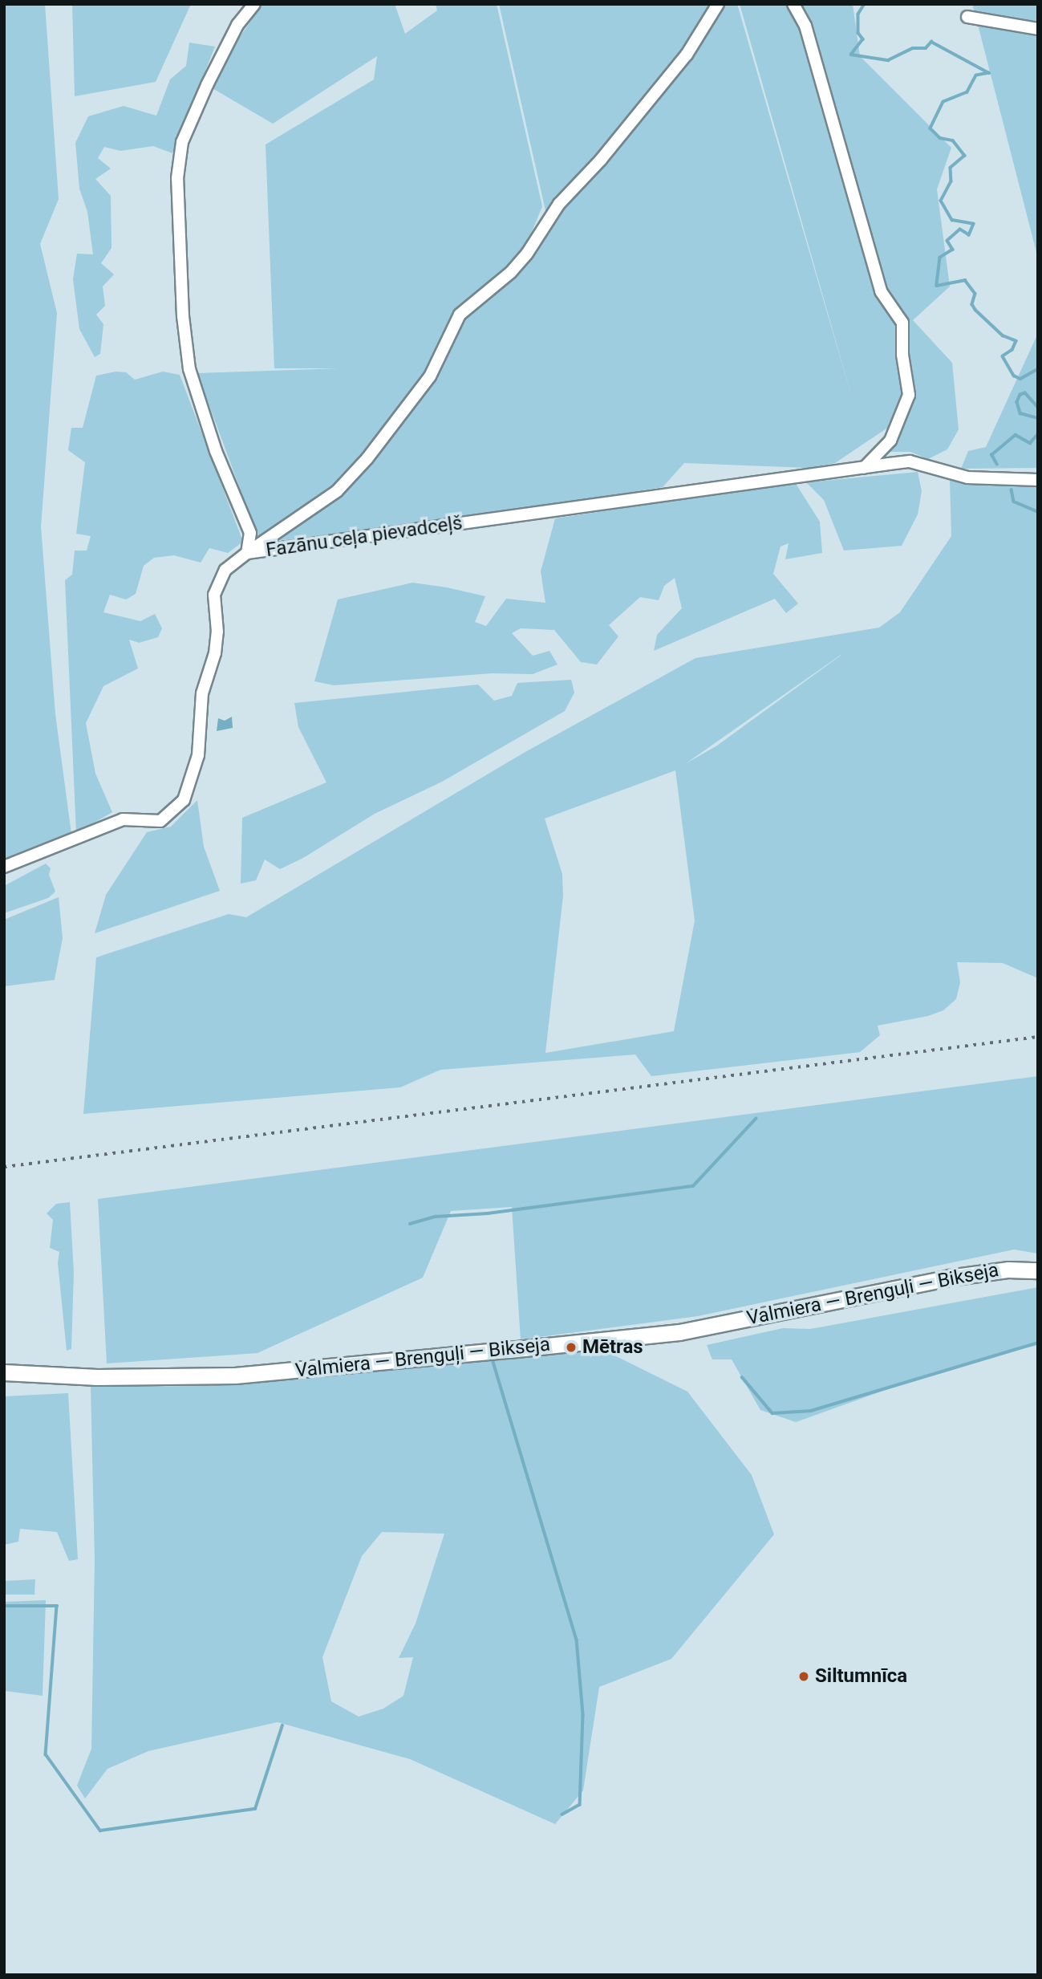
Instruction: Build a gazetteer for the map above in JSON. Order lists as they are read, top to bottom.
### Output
{
  "streets": {
    "main road": ["Valmiera — Brenguļi — Bikseja"],
    "street": ["Fazānu ceļa pievadceļš"]
  },
  "places": ["Mētras", "Siltumnīca"]
}
